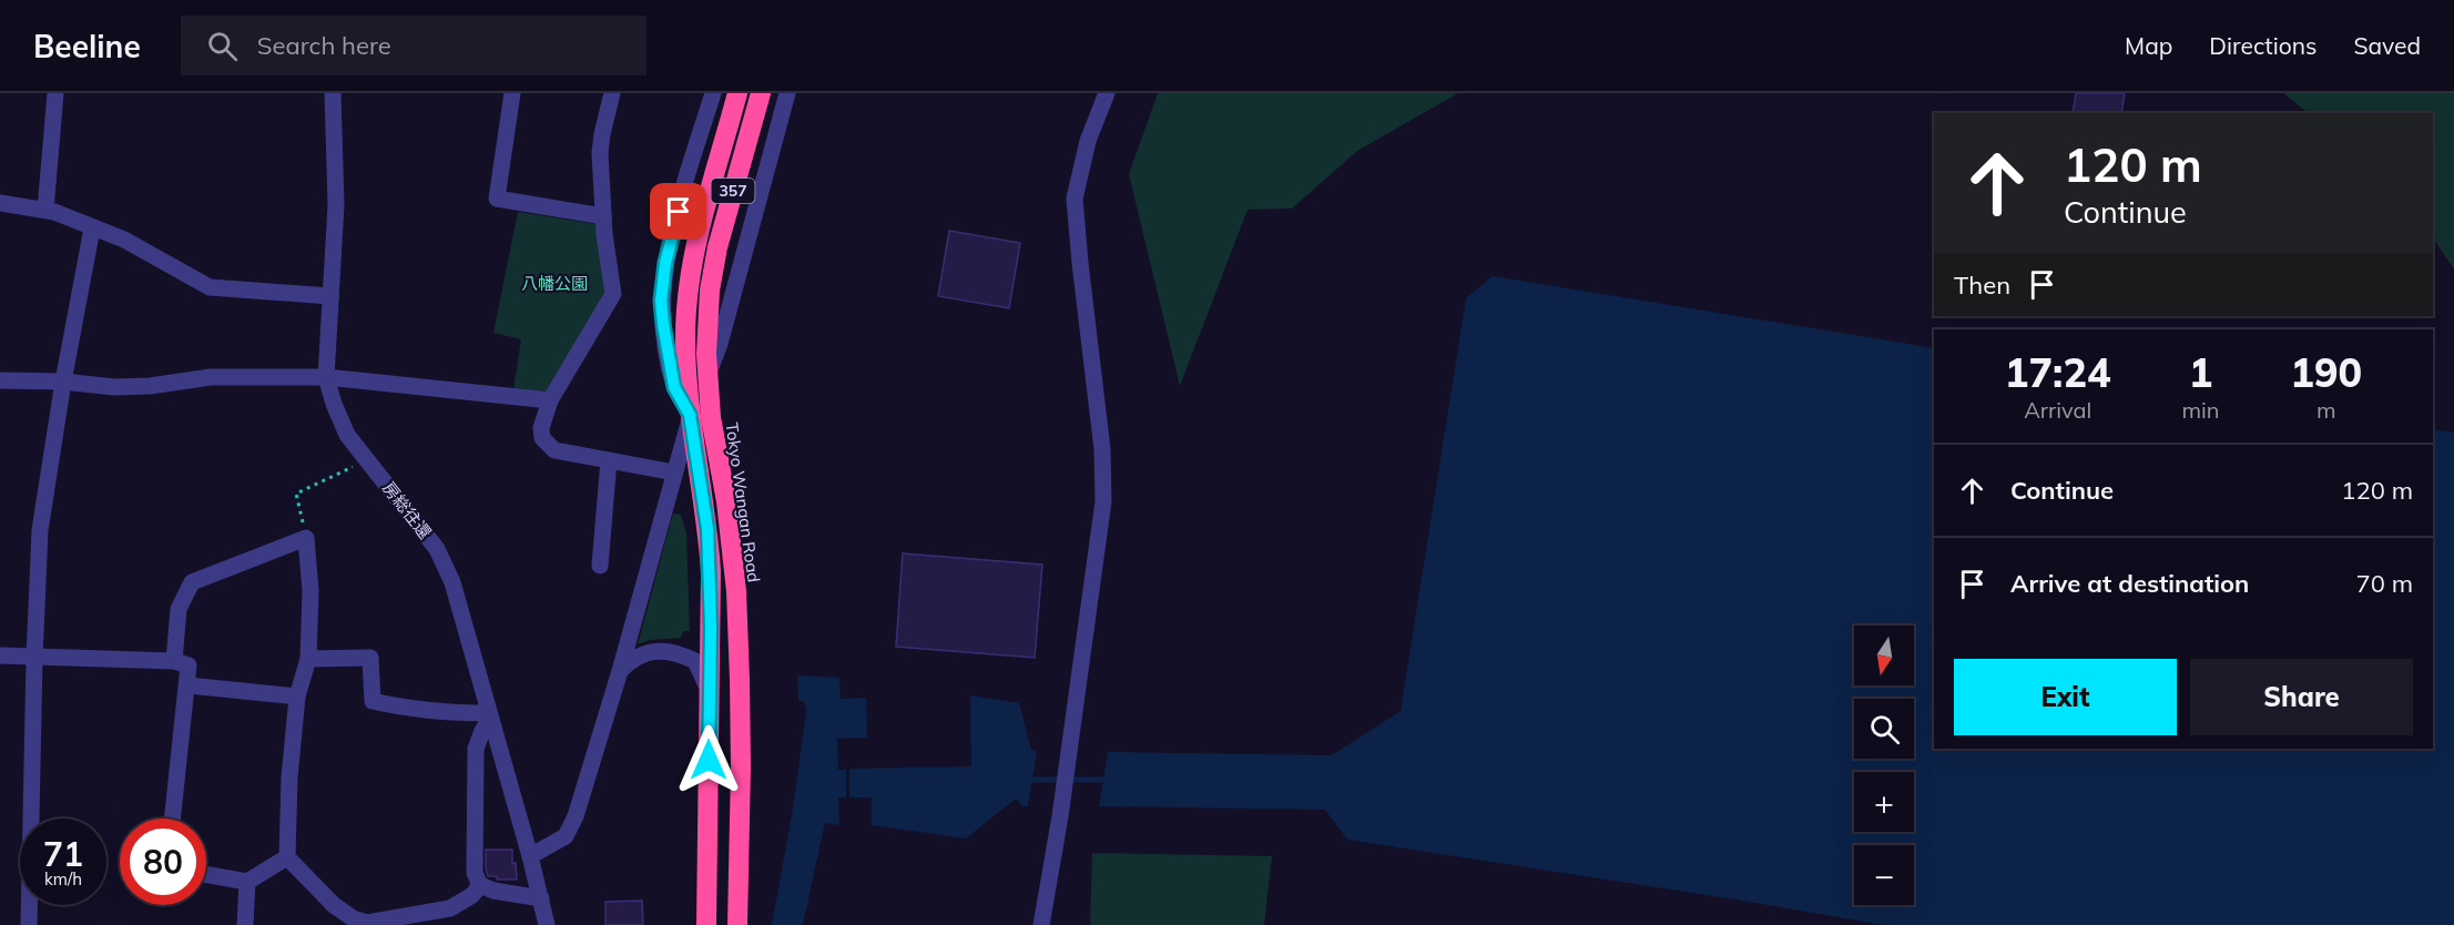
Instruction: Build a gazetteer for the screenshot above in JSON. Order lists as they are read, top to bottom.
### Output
{
  "streets": {
    "highway": ["357", "Tokyo Wangan Road"],
    "street": ["房総往還"]
  },
  "parks": ["八幡公園"],
  "north": "bottom",
  "page": {
    "header": "Beeline",
    "search": "Search here",
    "nav": ["Map", "Directions", "Saved"],
    "turn": ["120 m", "Continue"],
    "then": "Then",
    "eta": [
      "17:24",
      "Arrival",
      "1",
      "min",
      "190",
      "m"
    ],
    "list": [
      {
        "name": "Continue",
        "value": "120 m"
      },
      {
        "name": "Arrive at destination",
        "value": "70 m"
      }
    ],
    "map_buttons": ["+", "−"],
    "buttons": ["Exit", "Share"],
    "speed": "71 km/h",
    "limit": "80"
  }
}
